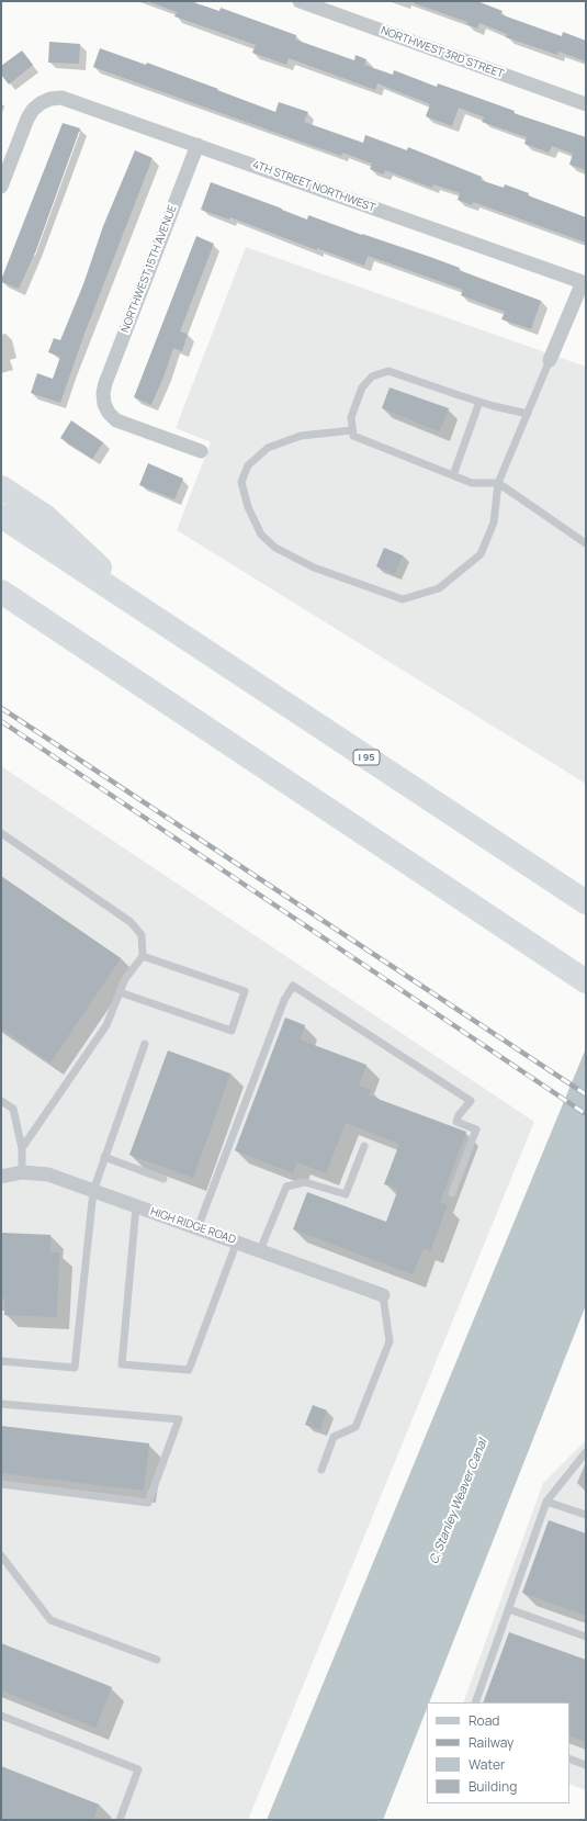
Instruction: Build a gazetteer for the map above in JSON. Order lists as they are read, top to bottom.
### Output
{
  "streets": {
    "highway": ["I 95"],
    "street": [
      "NORTHWEST 3RD STREET",
      "4TH STREET NORTHWEST",
      "NORTHWEST 15TH AVENUE",
      "HIGH RIDGE ROAD"
    ]
  },
  "crossings": [
    ["4TH STREET NORTHWEST", "NORTHWEST 15TH AVENUE"]
  ],
  "water": ["C. Stanley Weaver Canal"],
  "legend": [
    "Road",
    "Railway",
    "Water",
    "Building"
  ]
}
